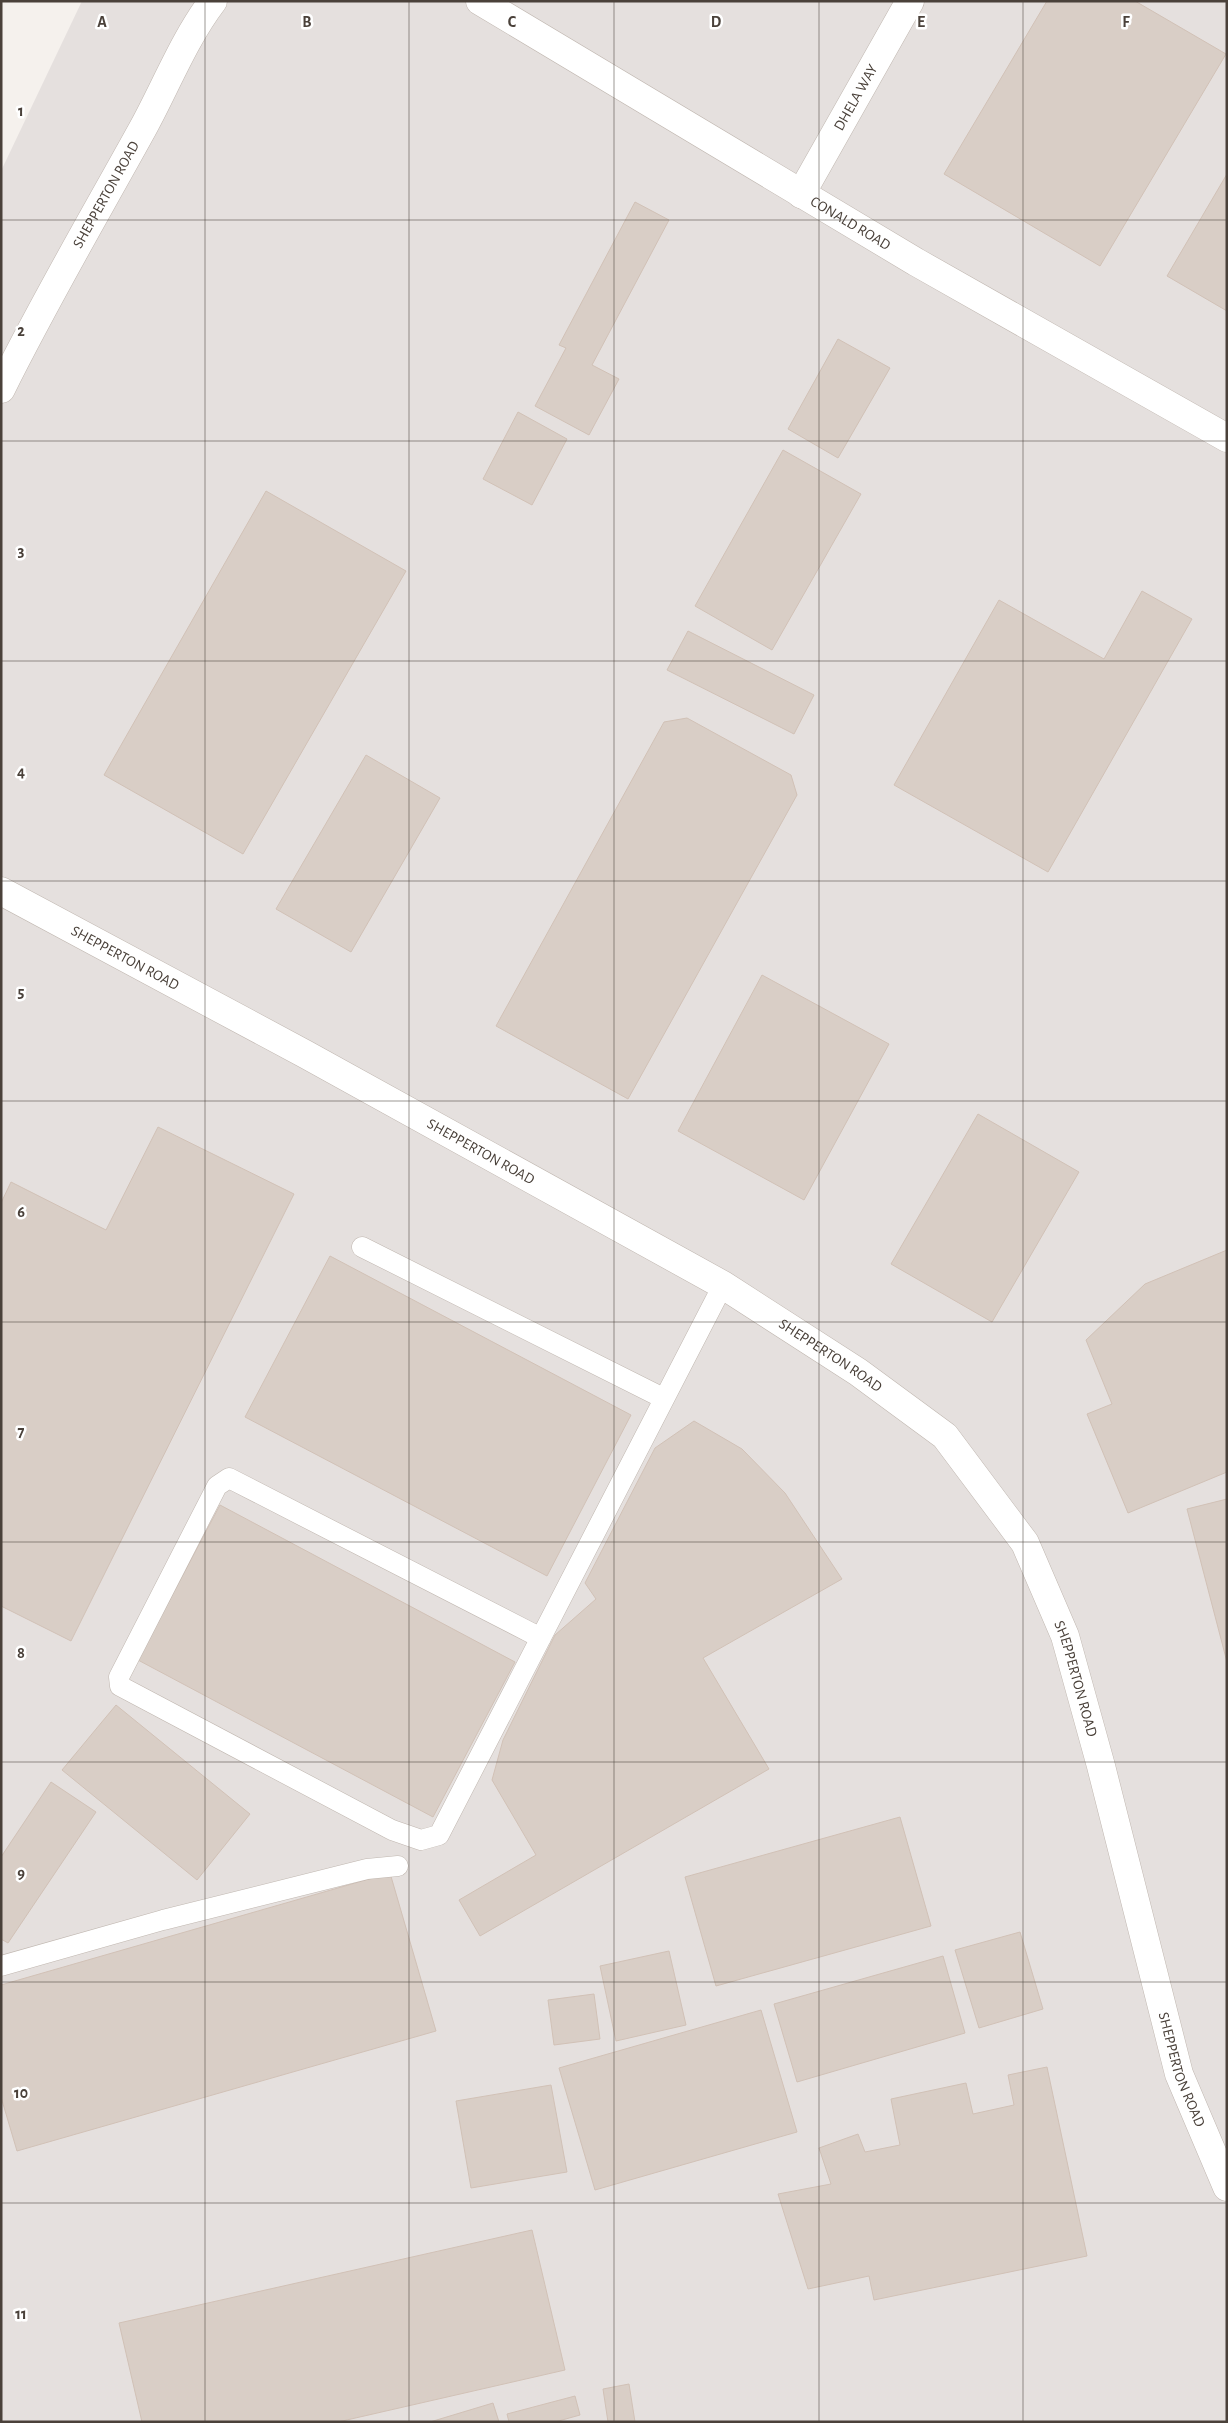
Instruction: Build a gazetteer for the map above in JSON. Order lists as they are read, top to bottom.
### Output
{
  "streets": {
    "street": ["DHELA WAY", "SHEPPERTON ROAD", "CONALD ROAD"]
  },
  "crossings": [
    ["DHELA WAY", "CONALD ROAD"]
  ],
  "grid": {
    "columns": [
      "A",
      "B",
      "C",
      "D",
      "E",
      "F"
    ],
    "rows": [
      "1",
      "2",
      "3",
      "4",
      "5",
      "6",
      "7",
      "8",
      "9",
      "10",
      "11"
    ]
  }
}
